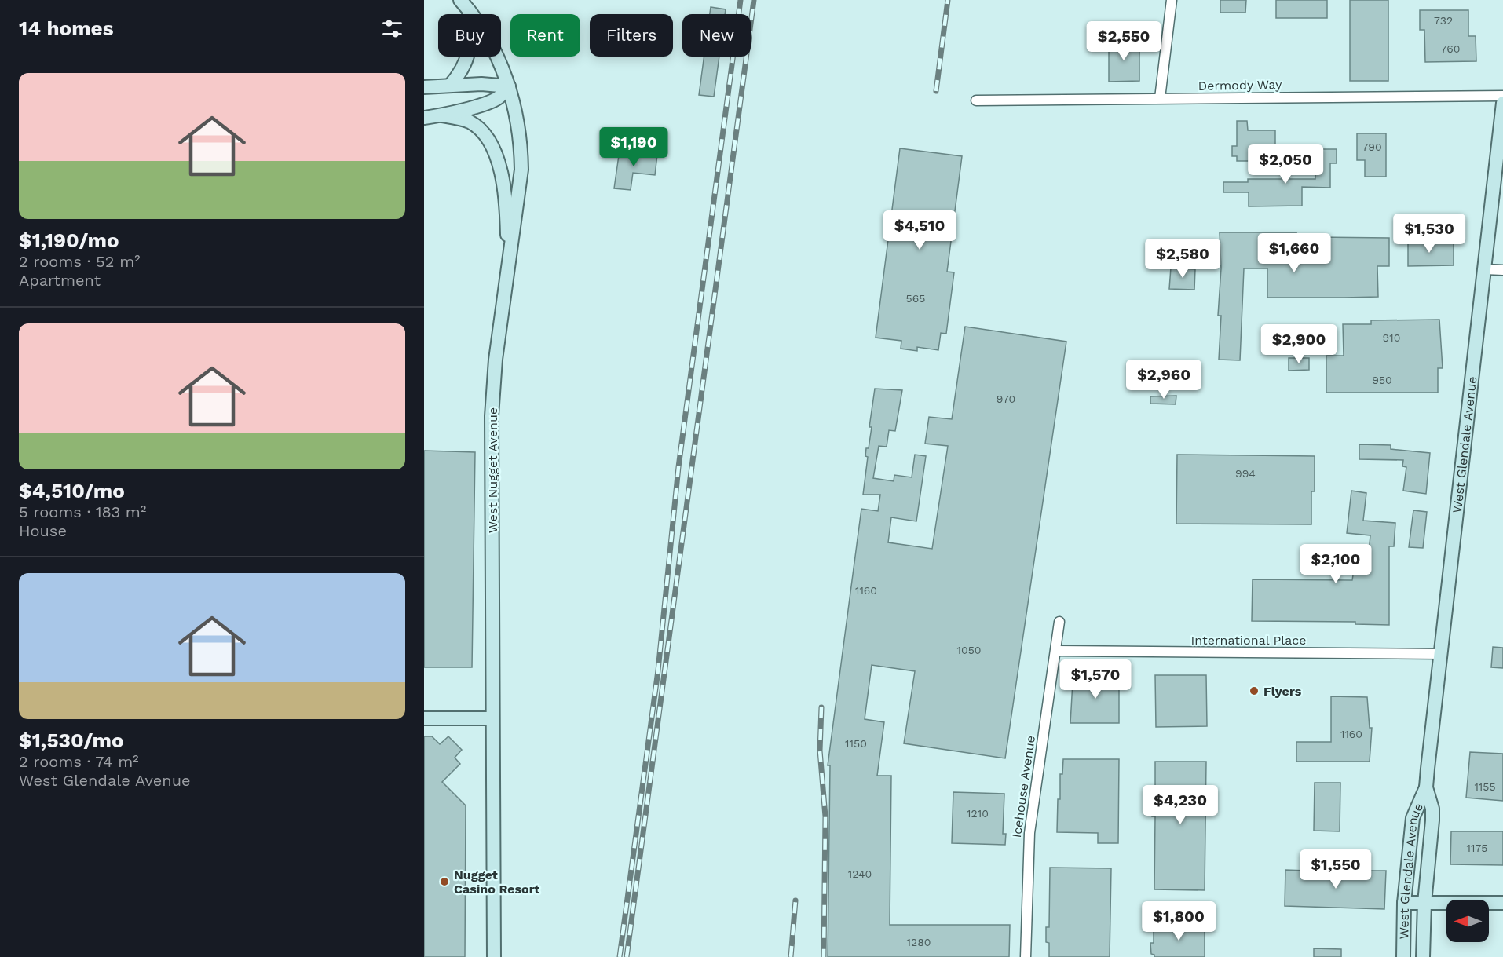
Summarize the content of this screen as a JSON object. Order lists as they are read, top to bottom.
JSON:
{
  "streets": {
    "street": [
      "Dermody Way",
      "West Glendale Avenue",
      "West Nugget Avenue",
      "International Place",
      "Icehouse Avenue"
    ]
  },
  "crossings": [
    ["West Glendale Avenue", "International Place"],
    ["International Place", "Icehouse Avenue"]
  ],
  "places": ["Flyers", "Nugget Casino Resort"],
  "house_numbers": [
    "732",
    "760",
    "790",
    "565",
    "910",
    "950",
    "970",
    "994",
    "1160",
    "1050",
    "1160",
    "1150",
    "1155",
    "1210",
    "1175",
    "1240",
    "1280"
  ],
  "north": "left",
  "page": {
    "heading": "14 homes",
    "chip": [
      "Buy",
      "Rent",
      "Filters",
      "New"
    ],
    "price": [
      "$2,550",
      "$1,190",
      "$2,050",
      "$4,510",
      "$1,530",
      "$1,660",
      "$2,580",
      "$2,900",
      "$2,960",
      "$2,100",
      "$1,570",
      "$4,230",
      "$1,550",
      "$1,800"
    ],
    "list": [
      {
        "name": "$1,190/mo",
        "note": "2 rooms · 52 m² · Apartment"
      },
      {
        "name": "$4,510/mo",
        "note": "5 rooms · 183 m² · House"
      },
      {
        "name": "$1,530/mo",
        "note": "2 rooms · 74 m² · West Glendale Avenue"
      }
    ]
  }
}
